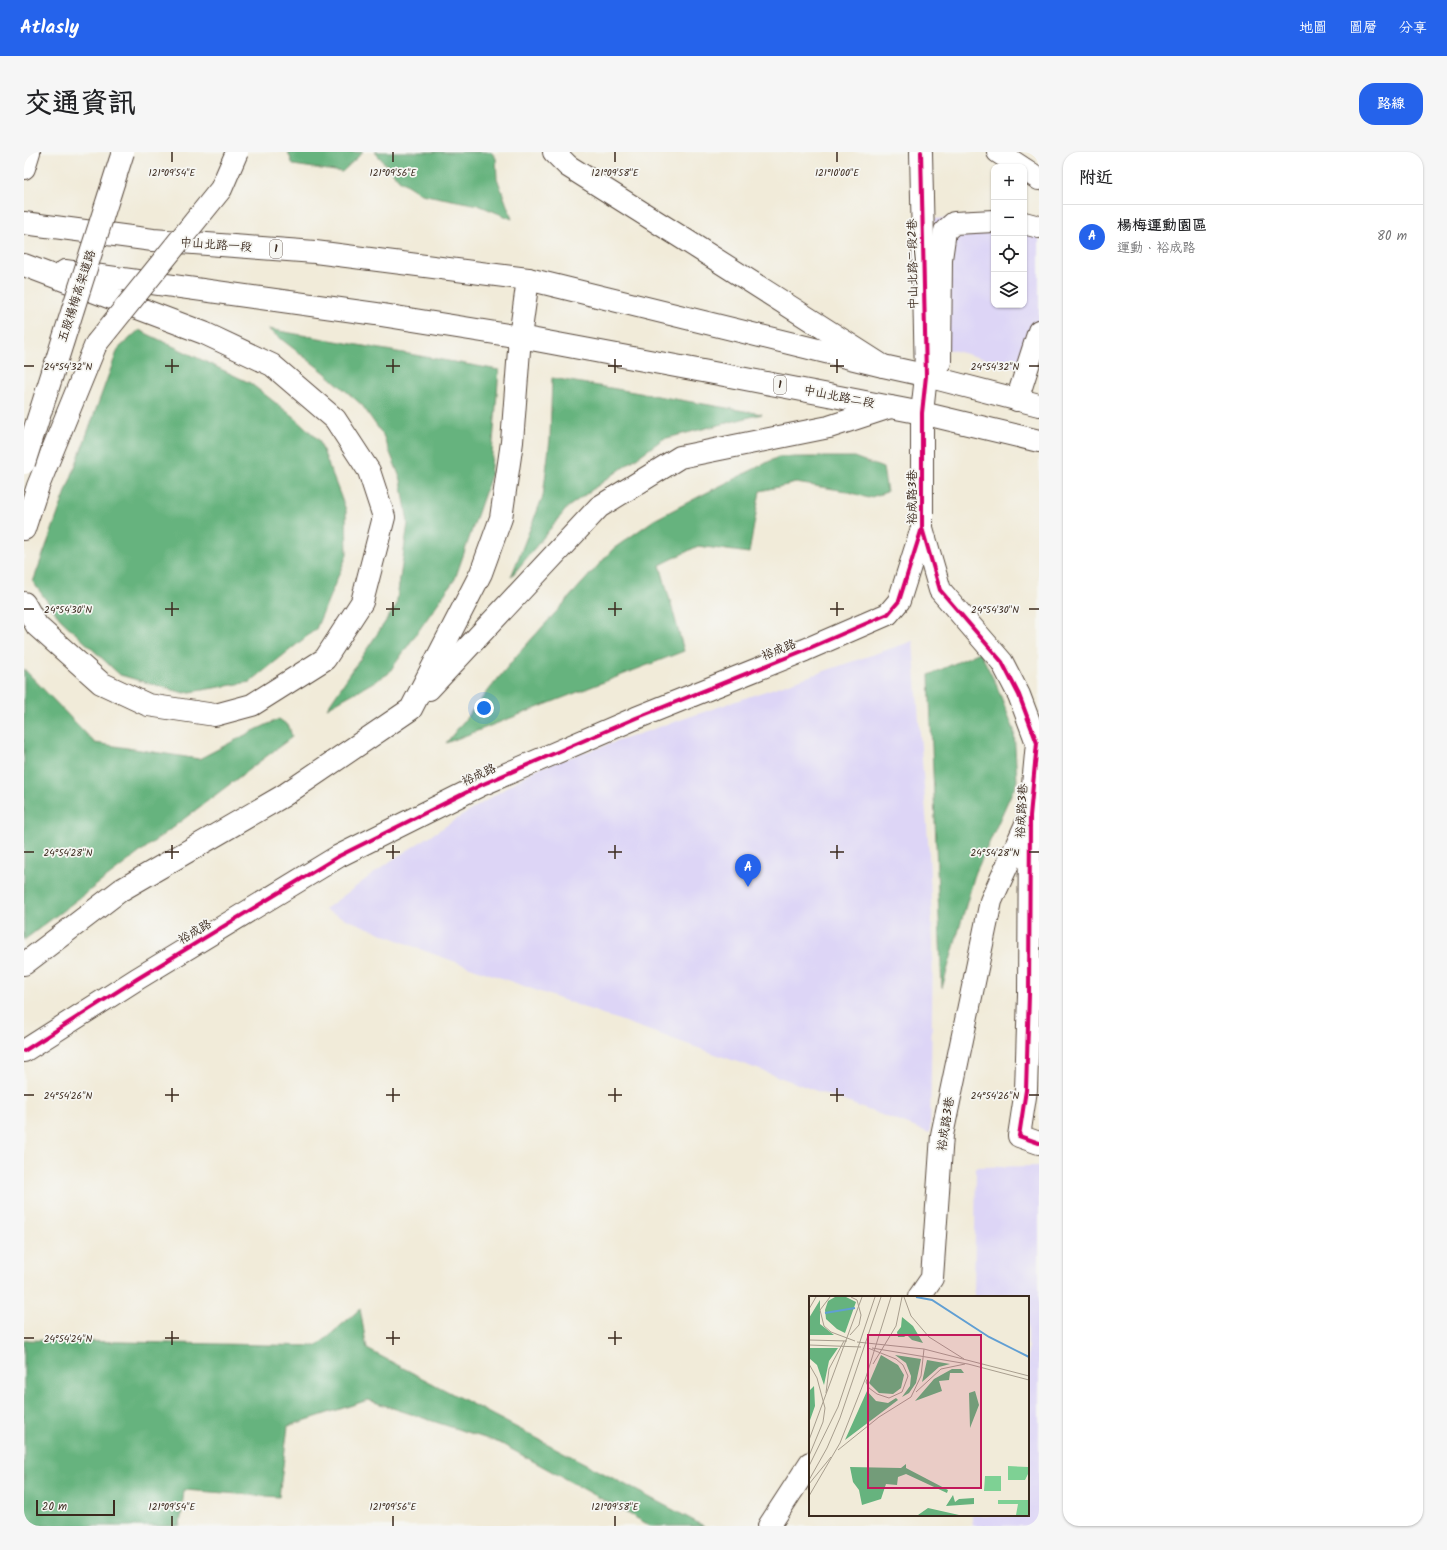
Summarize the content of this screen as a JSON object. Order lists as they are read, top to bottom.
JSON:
{
  "streets": {
    "main road": [
      "中山北路一段",
      "1",
      "中山北路二段2巷",
      "五股楊梅高架道路",
      "中山北路二段",
      "裕成路3巷",
      "裕成路"
    ]
  },
  "crossings": [
    ["中山北路一段", "1"],
    ["1", "中山北路二段2巷"],
    ["1", "中山北路二段"],
    ["1", "裕成路3巷"],
    ["中山北路二段2巷", "裕成路3巷"],
    ["中山北路二段", "裕成路3巷"],
    ["裕成路3巷", "裕成路"]
  ],
  "scale_bar": "20 m",
  "page": {
    "header": "Atlasly",
    "nav": ["地圖", "圖層", "分享"],
    "title": "交通資訊",
    "buttons": "路線",
    "heading": "附近",
    "map_buttons": ["+", "−"],
    "list": [
      {
        "mark": "A",
        "name": "楊梅運動園區",
        "note": "運動 · 裕成路",
        "value": "80 m"
      }
    ],
    "pins": "A",
    "scale": "20 m"
  },
  "coordinates": [
    "121°09'54\"E",
    "121°09'56\"E",
    "121°09'58\"E",
    "121°10'00\"E",
    "24°54'32\"N",
    "24°54'30\"N",
    "24°54'28\"N",
    "24°54'26\"N",
    "24°54'24\"N"
  ]
}
